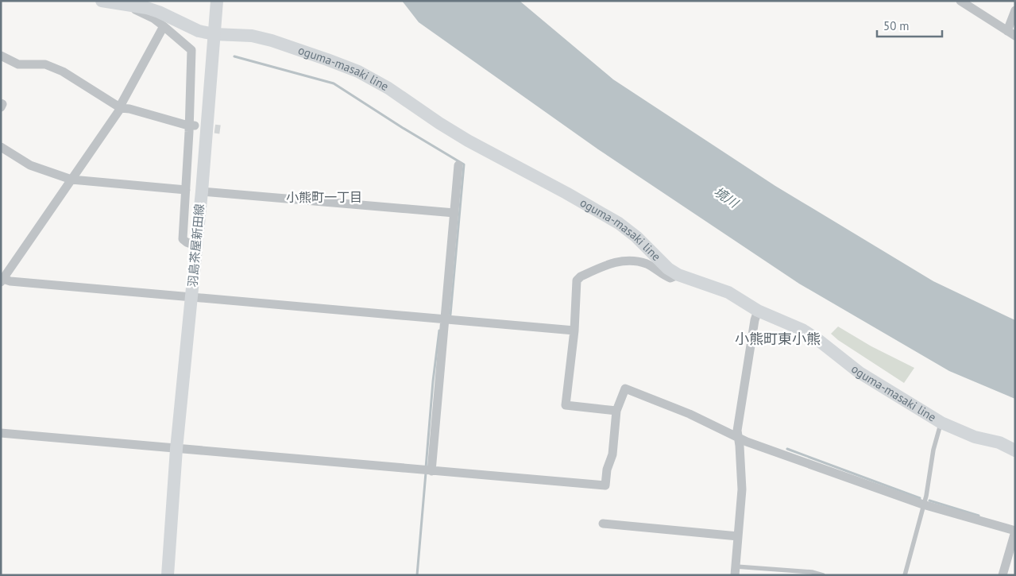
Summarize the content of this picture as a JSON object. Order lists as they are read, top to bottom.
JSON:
{
  "streets": {
    "main road": ["oguma-masaki line", "羽島茶屋新田線"]
  },
  "crossings": [
    ["oguma-masaki line", "羽島茶屋新田線"]
  ],
  "districts": ["小熊町一丁目", "小熊町東小熊"],
  "water": ["境川"],
  "scale_bar": "50 m"
}
